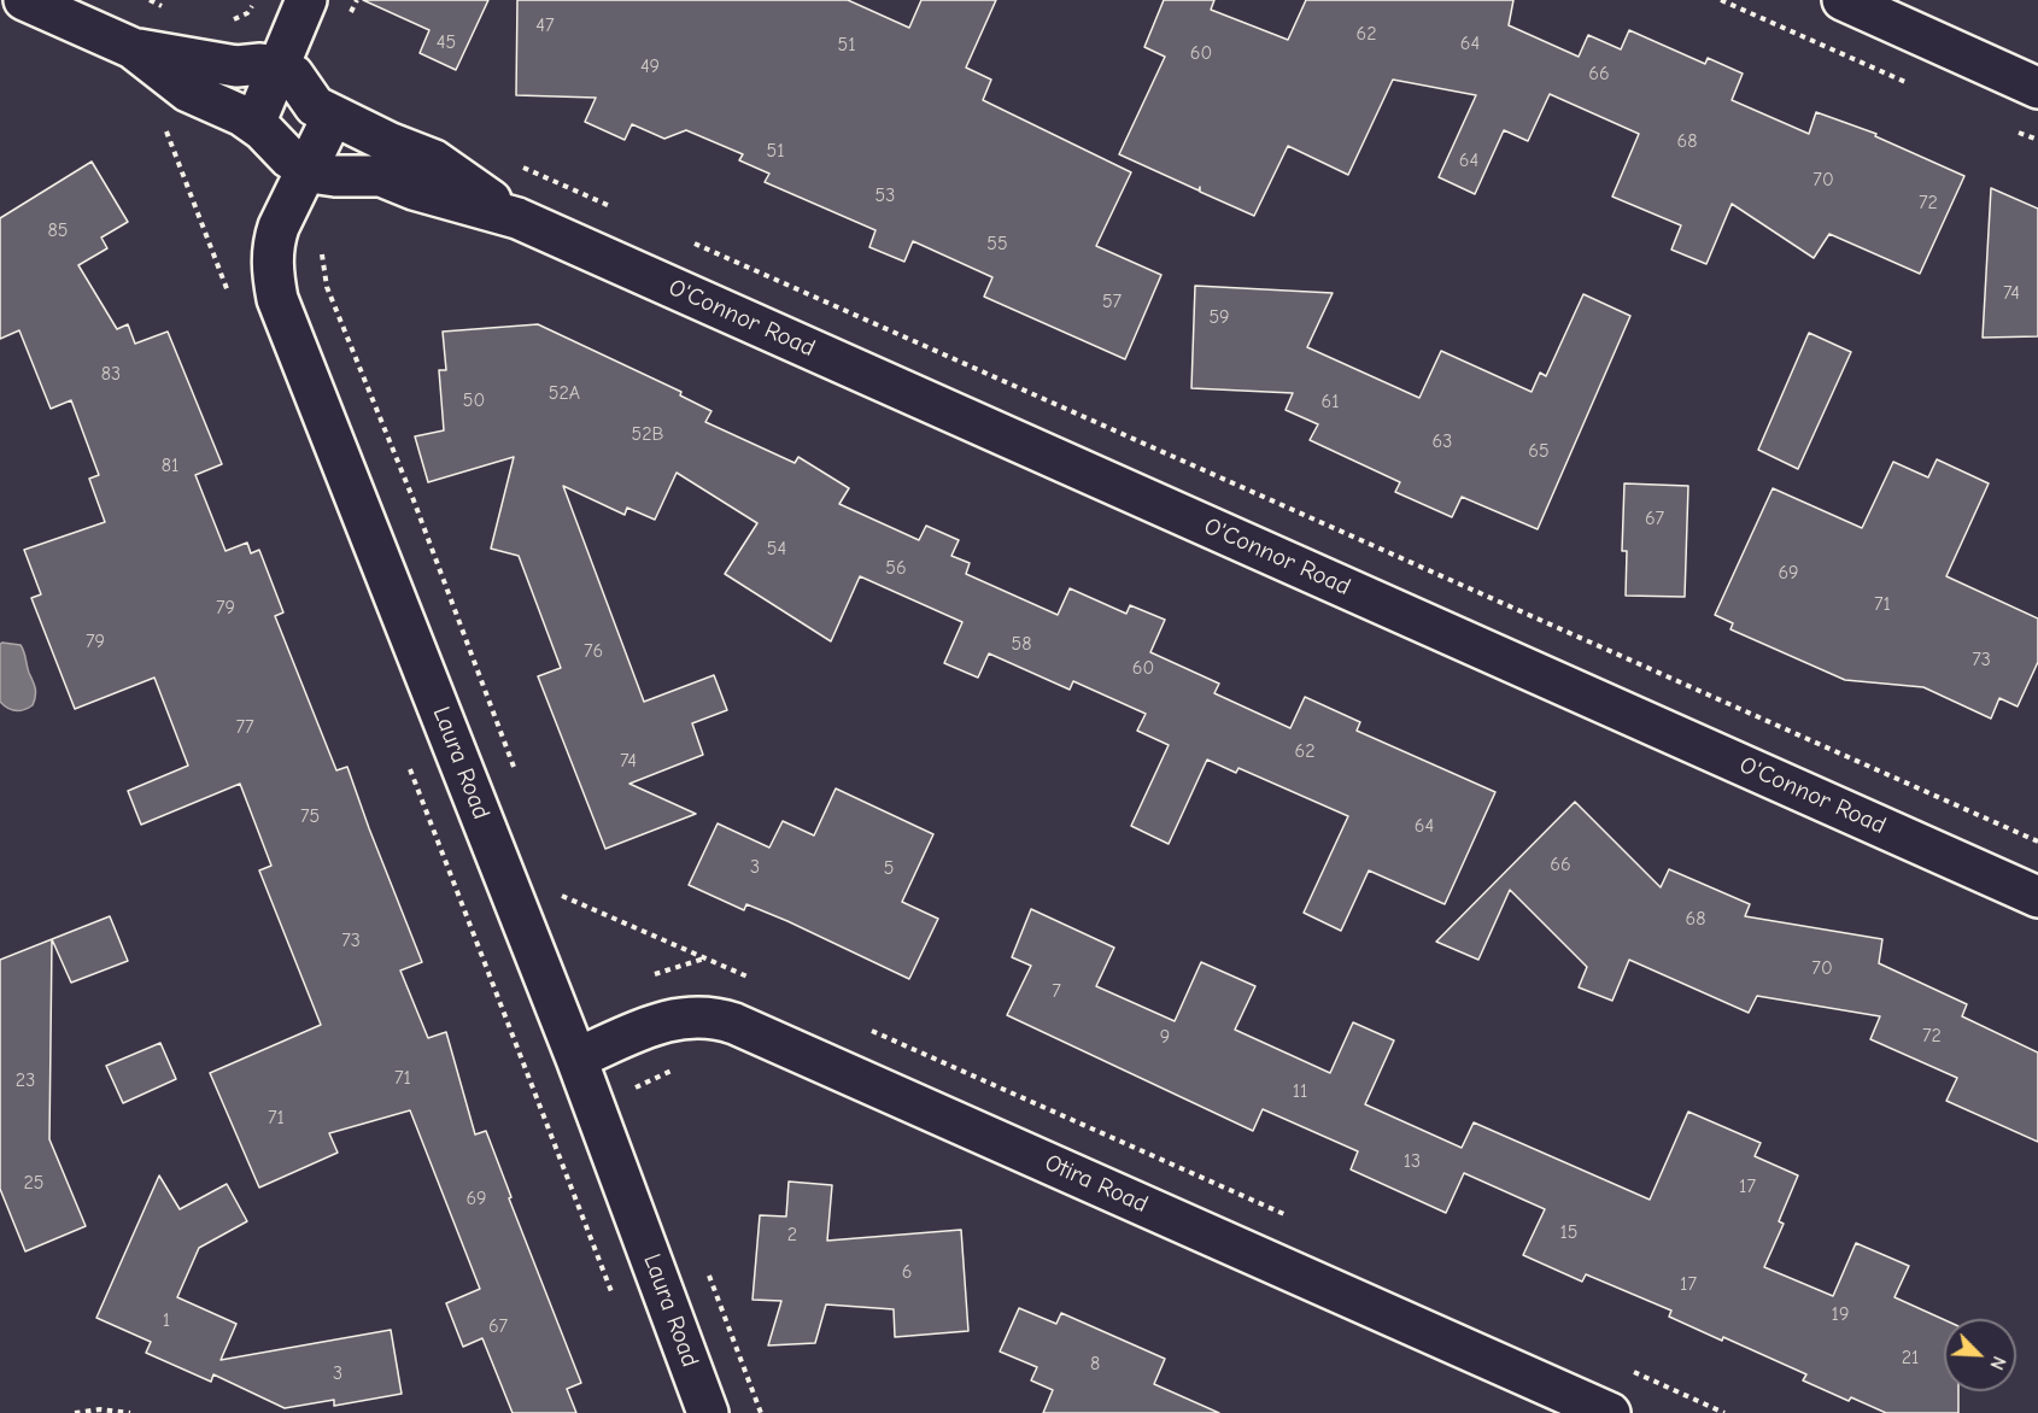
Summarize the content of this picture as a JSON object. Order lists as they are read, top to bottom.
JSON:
{
  "streets": {
    "street": ["O'Connor Road", "Laura Road", "Otira Road"]
  },
  "crossings": [
    ["O'Connor Road", "Laura Road"],
    ["Laura Road", "Otira Road"]
  ],
  "house_numbers": [
    "47",
    "62",
    "45",
    "64",
    "51",
    "60",
    "49",
    "66",
    "68",
    "51",
    "64",
    "70",
    "53",
    "72",
    "85",
    "55",
    "74",
    "57",
    "59",
    "83",
    "52A",
    "50",
    "61",
    "52B",
    "63",
    "65",
    "81",
    "67",
    "54",
    "56",
    "69",
    "71",
    "79",
    "79",
    "58",
    "76",
    "73",
    "60",
    "77",
    "62",
    "74",
    "75",
    "64",
    "66",
    "3",
    "5",
    "68",
    "73",
    "70",
    "7",
    "72",
    "9",
    "71",
    "23",
    "11",
    "71",
    "13",
    "25",
    "17",
    "69",
    "15",
    "2",
    "6",
    "17",
    "19",
    "1",
    "67",
    "21",
    "8",
    "3"
  ],
  "north": "bottom right"
}
